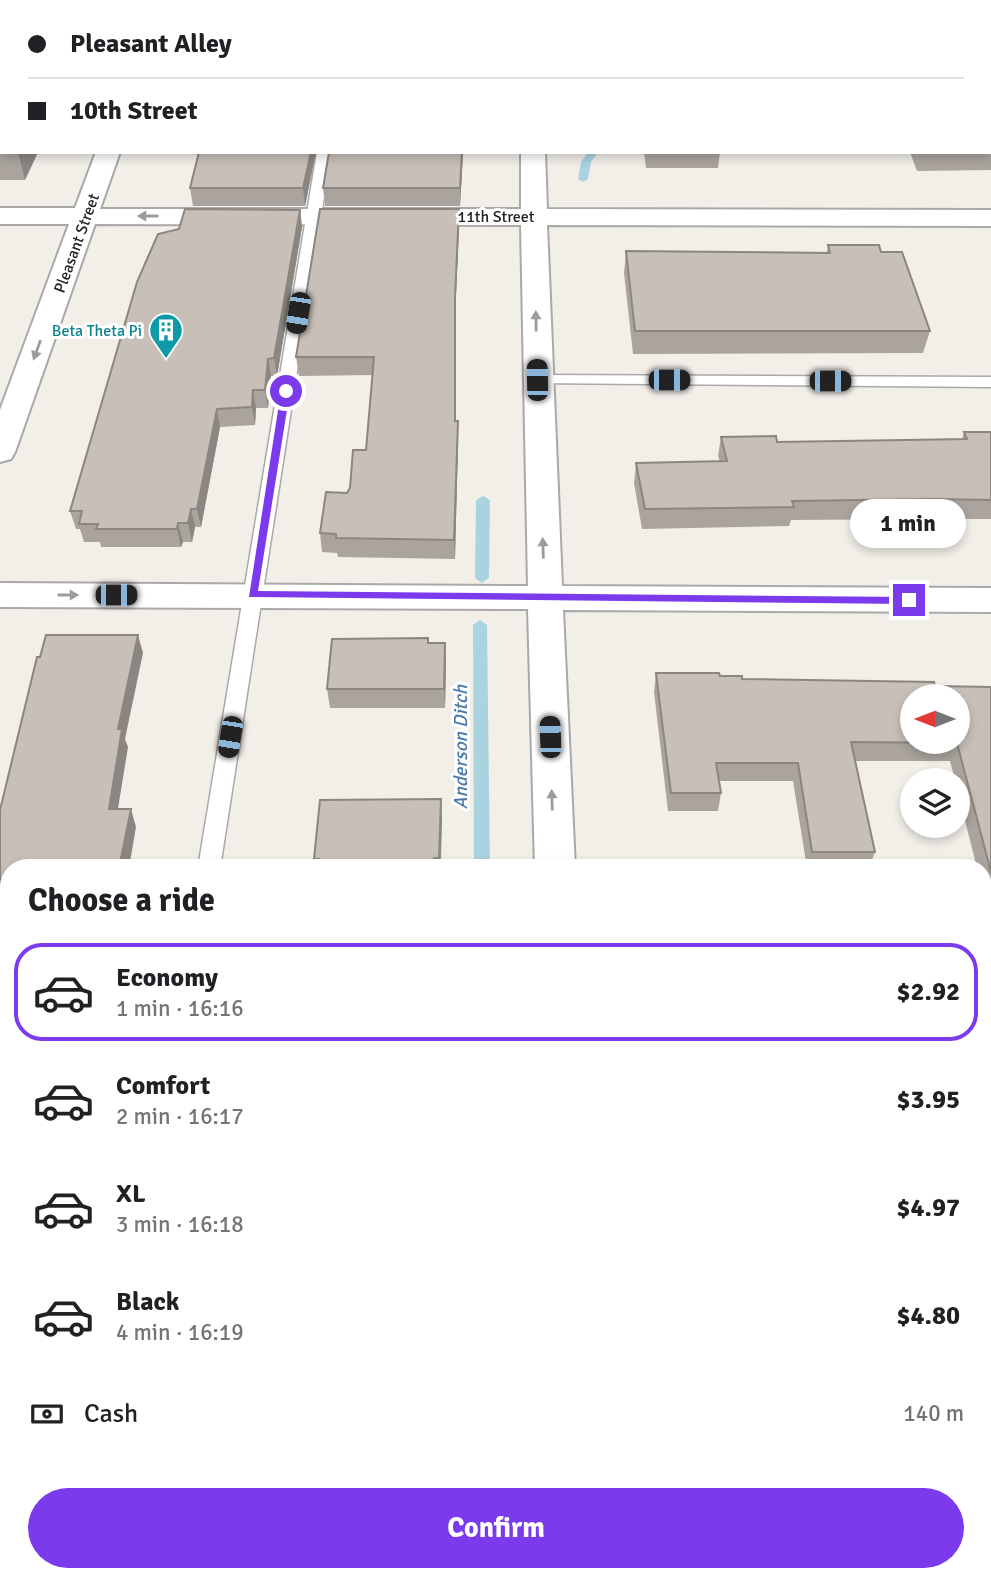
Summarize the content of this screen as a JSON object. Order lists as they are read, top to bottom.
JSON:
{
  "streets": {
    "street": ["11th Street", "Pleasant Street"]
  },
  "crossings": [
    ["11th Street", "Pleasant Street"]
  ],
  "one_way": ["Pleasant Street"],
  "water": ["Anderson Ditch"],
  "places": {
    "building": ["Beta Theta Pi"]
  },
  "north": "left",
  "page": {
    "banner": ["Pleasant Alley", "10th Street"],
    "bubble": "1 min",
    "heading": "Choose a ride",
    "list": [
      {
        "name": "Economy",
        "note": "1 min · 16:16",
        "value": "$2.92"
      },
      {
        "name": "Comfort",
        "note": "2 min · 16:17",
        "value": "$3.95"
      },
      {
        "name": "XL",
        "note": "3 min · 16:18",
        "value": "$4.97"
      },
      {
        "name": "Black",
        "note": "4 min · 16:19",
        "value": "$4.80"
      }
    ],
    "pay": ["Cash", "140 m"],
    "buttons": "Confirm"
  }
}
